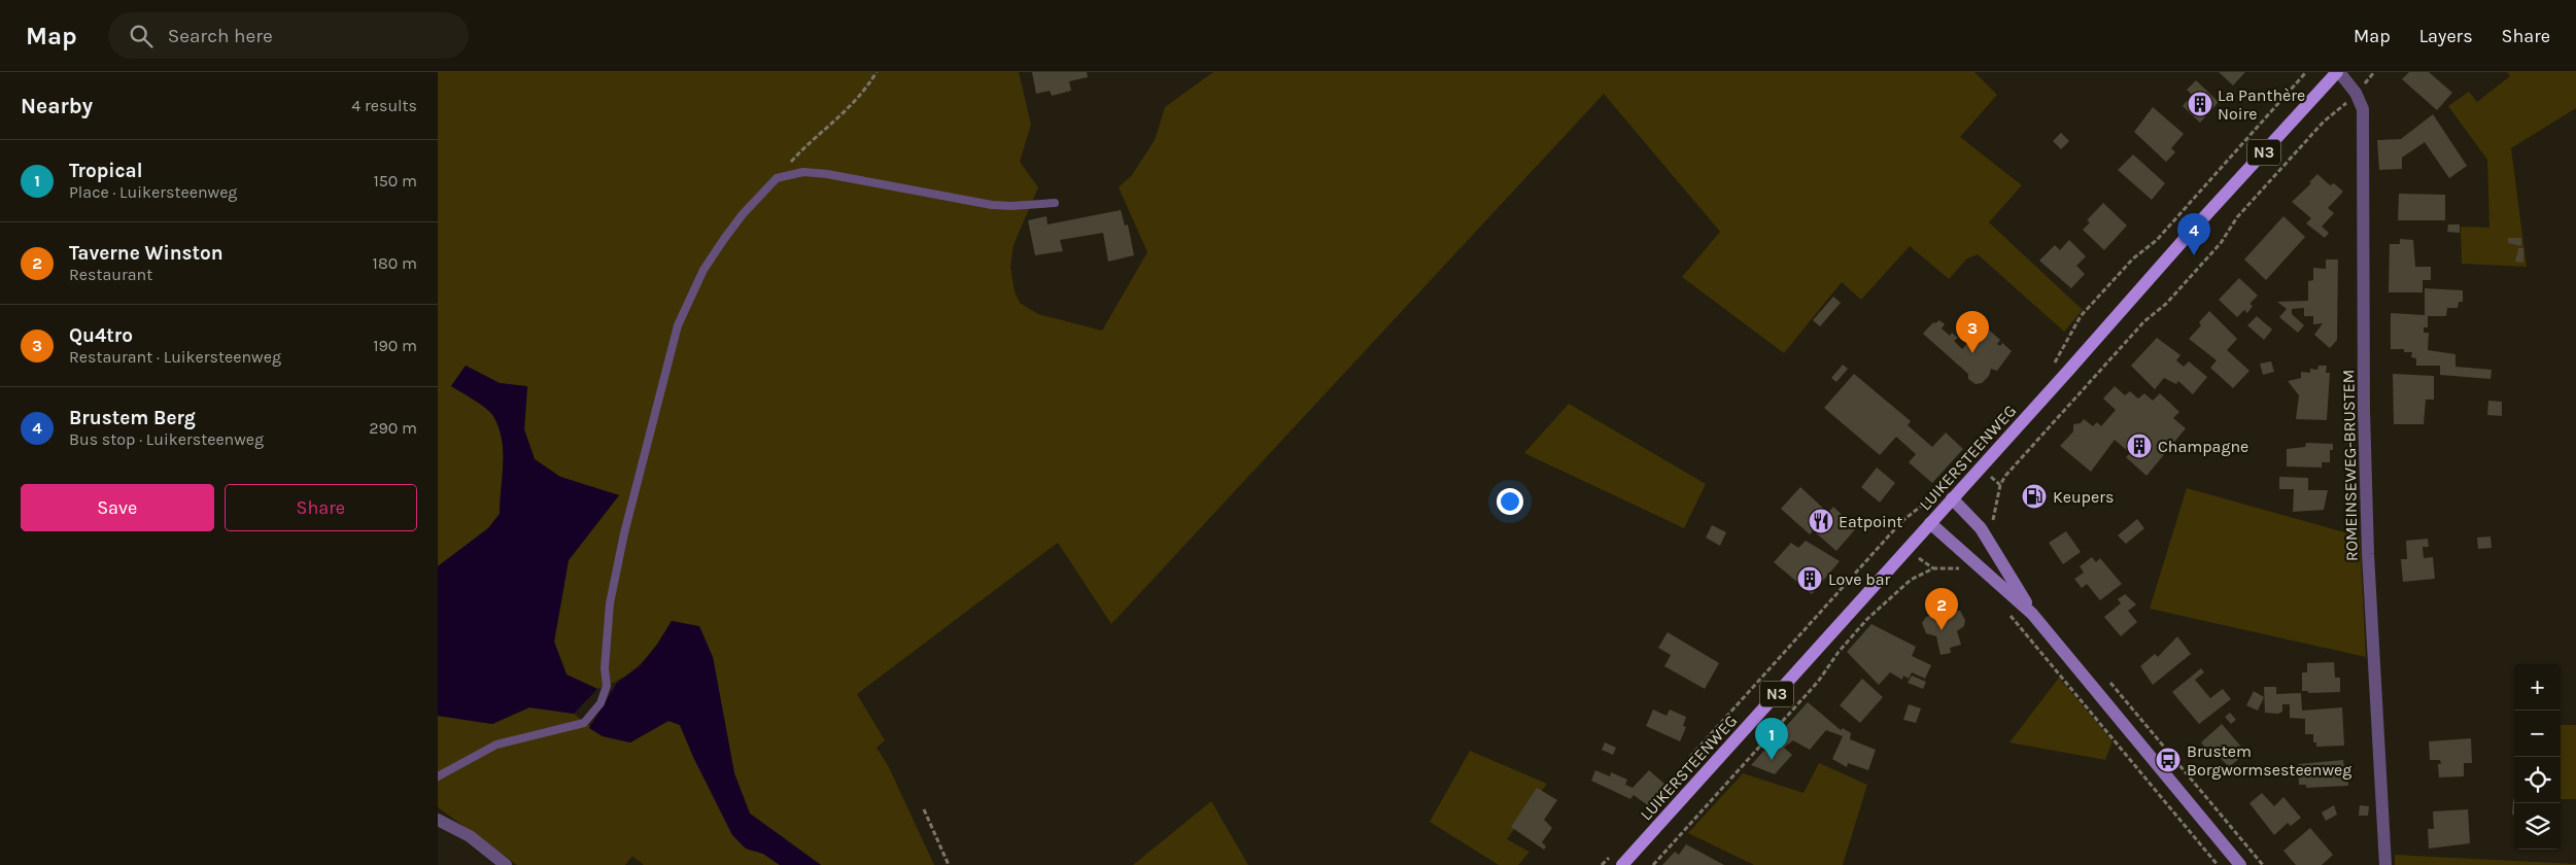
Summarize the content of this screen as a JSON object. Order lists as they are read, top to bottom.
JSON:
{
  "streets": {
    "main road": ["N3", "LUIKERSTEENWEG"],
    "street": ["ROMEINSEWEG-BRUSTEM"]
  },
  "crossings": [
    ["LUIKERSTEENWEG", "ROMEINSEWEG-BRUSTEM"]
  ],
  "places": {
    "building": ["La Panthère Noire", "Champagne", "Love bar"],
    "fuel station": ["Keupers"],
    "restaurant": ["Eatpoint"],
    "bus stop": ["Brustem Borgwormsesteenweg"]
  },
  "page": {
    "header": "Map",
    "search": "Search here",
    "nav": ["Map", "Layers", "Share"],
    "heading": ["Nearby", "4 results"],
    "list": [
      {
        "mark": "1",
        "name": "Tropical",
        "note": "Place · Luikersteenweg",
        "value": "150 m"
      },
      {
        "mark": "2",
        "name": "Taverne Winston",
        "note": "Restaurant",
        "value": "180 m"
      },
      {
        "mark": "3",
        "name": "Qu4tro",
        "note": "Restaurant · Luikersteenweg",
        "value": "190 m"
      },
      {
        "mark": "4",
        "name": "Brustem Berg",
        "note": "Bus stop · Luikersteenweg",
        "value": "290 m"
      }
    ],
    "pins": [
      "4",
      "3",
      "2",
      "1"
    ],
    "buttons": ["Save", "Share"],
    "map_buttons": ["+", "−"]
  }
}
